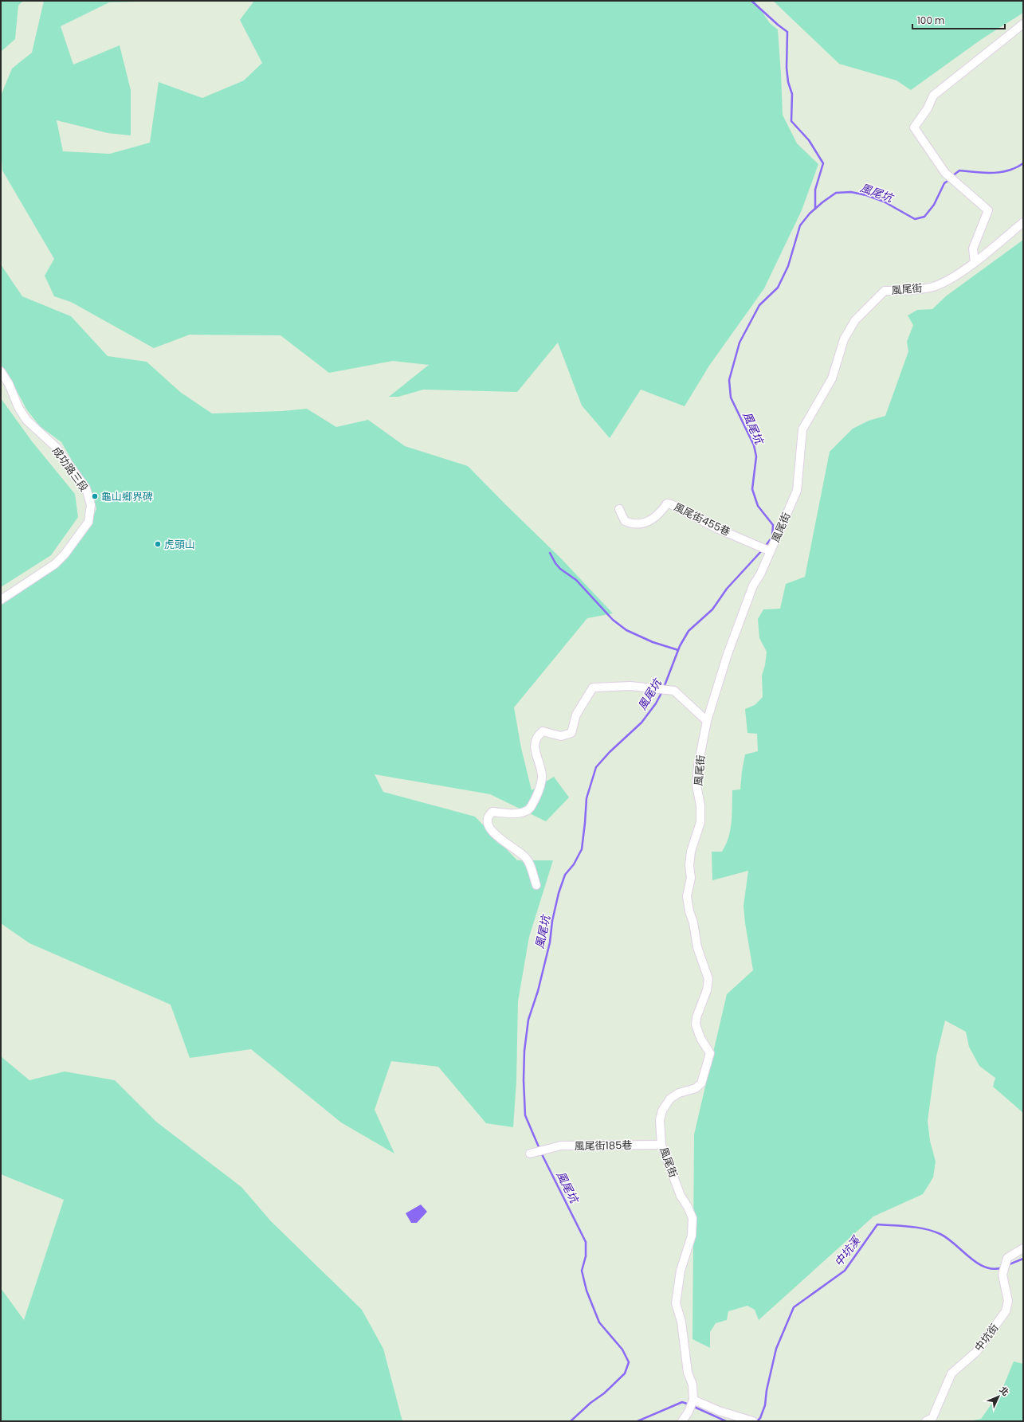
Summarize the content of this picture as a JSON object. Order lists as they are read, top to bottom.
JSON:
{
  "streets": {
    "street": [
      "風尾街",
      "成功路三段",
      "風尾街455巷",
      "風尾街185巷",
      "中坑街"
    ]
  },
  "crossings": [
    ["風尾街", "風尾街455巷"],
    ["風尾街", "風尾街185巷"]
  ],
  "water": ["風尾坑", "中坑溪"],
  "places": ["龜山鄉界碑", "虎頭山"],
  "scale_bar": "100 m",
  "north": "top right"
}
